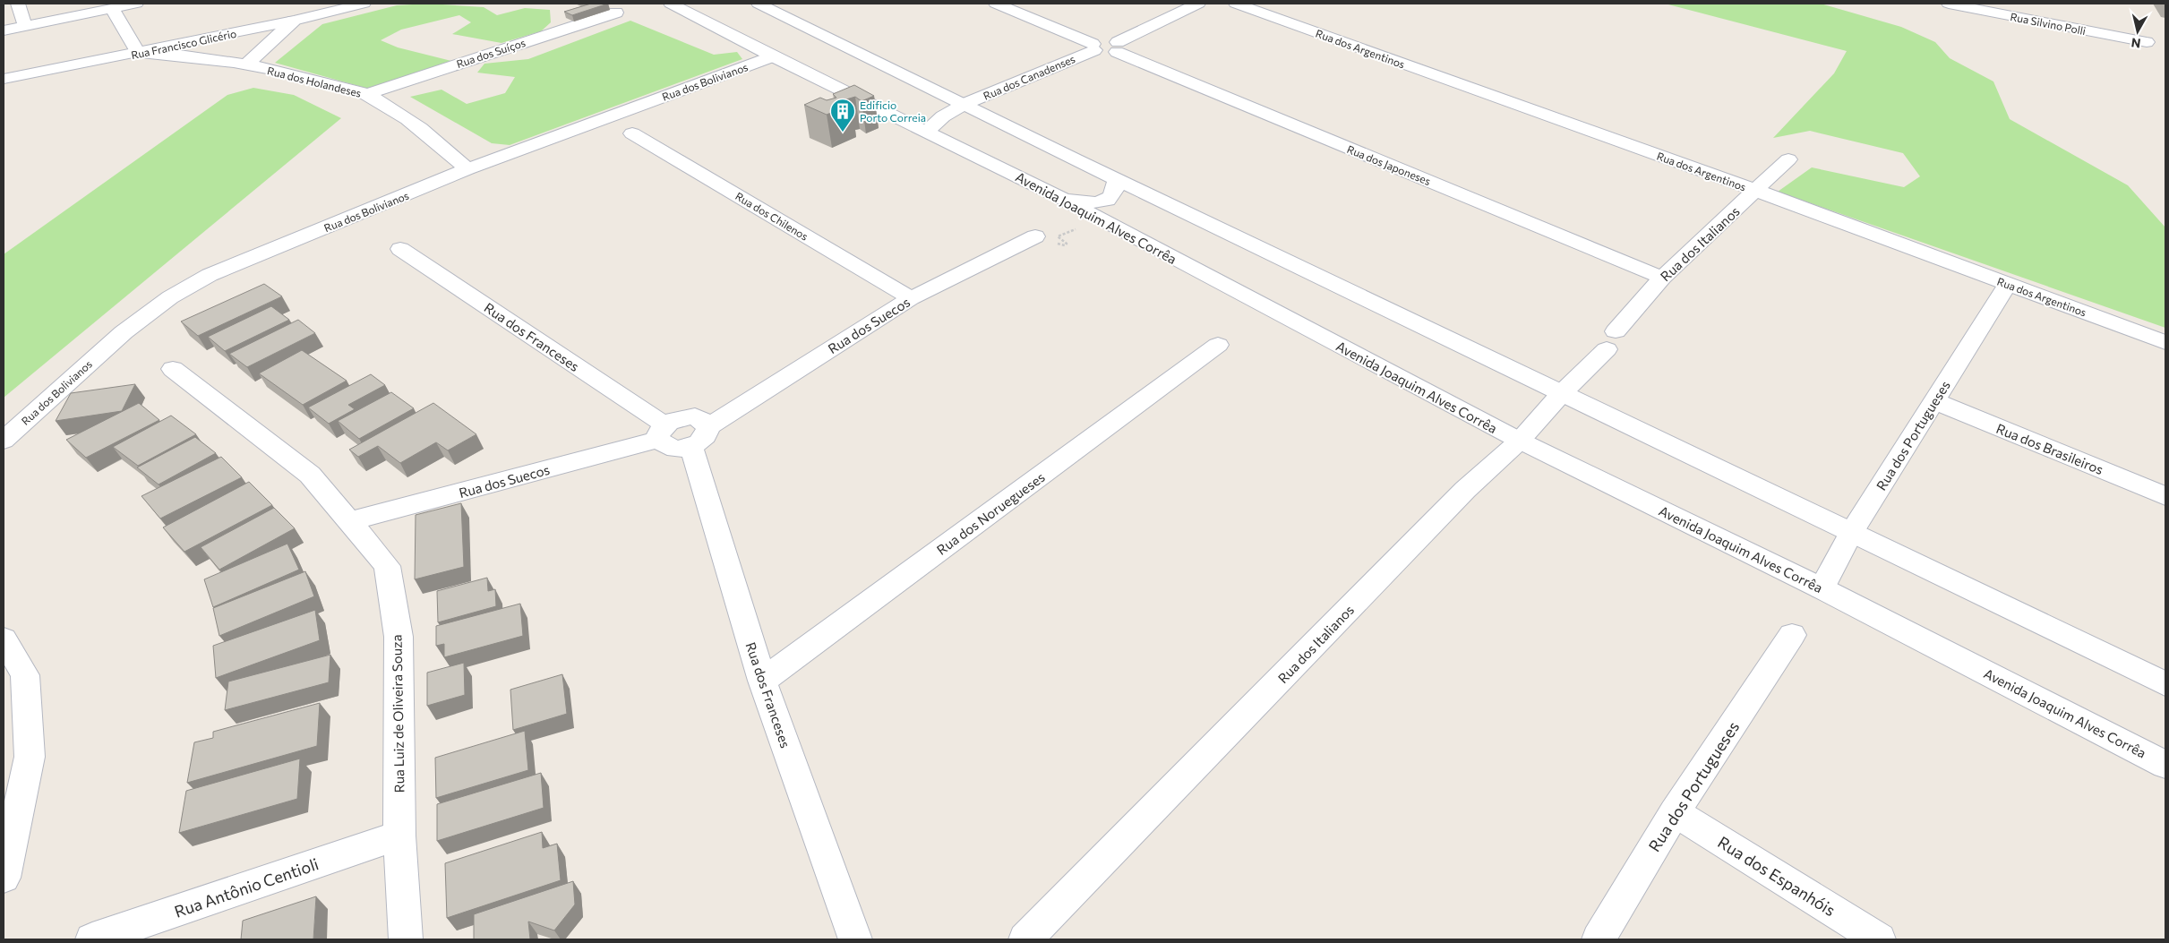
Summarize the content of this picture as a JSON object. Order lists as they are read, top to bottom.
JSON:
{
  "streets": {
    "street": [
      "Rua Silvino Polli",
      "Rua Francisco Glicério",
      "Rua dos Argentinos",
      "Rua dos Suíços",
      "Rua dos Canadenses",
      "Rua dos Holandeses",
      "Rua dos Bolivianos",
      "Rua dos Japoneses",
      "Rua dos Chilenos",
      "Avenida Joaquim Alves Corrêa",
      "Rua dos Italianos",
      "Rua dos Suecos",
      "Rua dos Franceses",
      "Rua dos Portugueses",
      "Rua dos Brasileiros",
      "Rua dos Noruegueses",
      "Rua Luiz de Oliveira Souza",
      "Rua dos Espanhóis",
      "Rua Antônio Centioli"
    ]
  },
  "crossings": [
    ["Rua Francisco Glicério", "Rua dos Holandeses"],
    ["Rua dos Argentinos", "Rua dos Italianos"],
    ["Rua dos Argentinos", "Rua dos Portugueses"],
    ["Rua dos Suíços", "Rua dos Holandeses"],
    ["Rua dos Canadenses", "Avenida Joaquim Alves Corrêa"],
    ["Rua dos Holandeses", "Rua dos Bolivianos"],
    ["Rua dos Bolivianos", "Avenida Joaquim Alves Corrêa"],
    ["Rua dos Japoneses", "Rua dos Italianos"],
    ["Rua dos Chilenos", "Rua dos Suecos"],
    ["Avenida Joaquim Alves Corrêa", "Rua dos Italianos"],
    ["Avenida Joaquim Alves Corrêa", "Rua dos Portugueses"],
    ["Rua dos Suecos", "Rua dos Franceses"],
    ["Rua dos Suecos", "Rua Luiz de Oliveira Souza"],
    ["Rua dos Franceses", "Rua dos Noruegueses"],
    ["Rua dos Portugueses", "Rua dos Brasileiros"],
    ["Rua dos Portugueses", "Rua dos Espanhóis"],
    ["Rua Luiz de Oliveira Souza", "Rua Antônio Centioli"]
  ],
  "places": {
    "building": ["Edificio Porto Correia"]
  },
  "north": "bottom"
}
